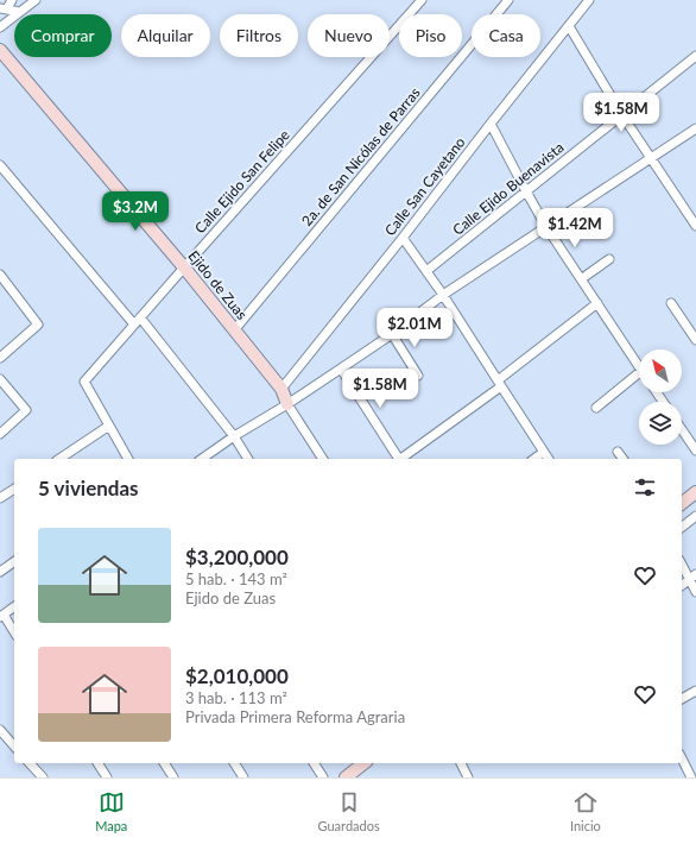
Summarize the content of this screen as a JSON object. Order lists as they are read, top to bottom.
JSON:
{
  "streets": {
    "street": [
      "2a. de San Nicólas de Parras",
      "Calle Ejido San Felipe",
      "Calle San Cayetano",
      "Calle Ejido Buenavista",
      "Ejido de Zuas"
    ]
  },
  "crossings": [
    ["2a. de San Nicólas de Parras", "Ejido de Zuas"],
    ["Calle Ejido San Felipe", "Ejido de Zuas"],
    ["Calle San Cayetano", "Ejido de Zuas"]
  ],
  "north": "top left",
  "page": {
    "chip": [
      "Comprar",
      "Alquilar",
      "Filtros",
      "Nuevo",
      "Piso",
      "Casa"
    ],
    "price": [
      "$1.58M",
      "$3.2M",
      "$1.42M",
      "$2.01M",
      "$1.58M"
    ],
    "heading": "5 viviendas",
    "list": [
      {
        "name": "$3,200,000",
        "note": "5 hab. · 143 m² · Ejido de Zuas"
      },
      {
        "name": "$2,010,000",
        "note": "3 hab. · 113 m² · Privada Primera Reforma Agraria"
      }
    ],
    "tabs": ["Mapa", "Guardados", "Inicio"]
  }
}
